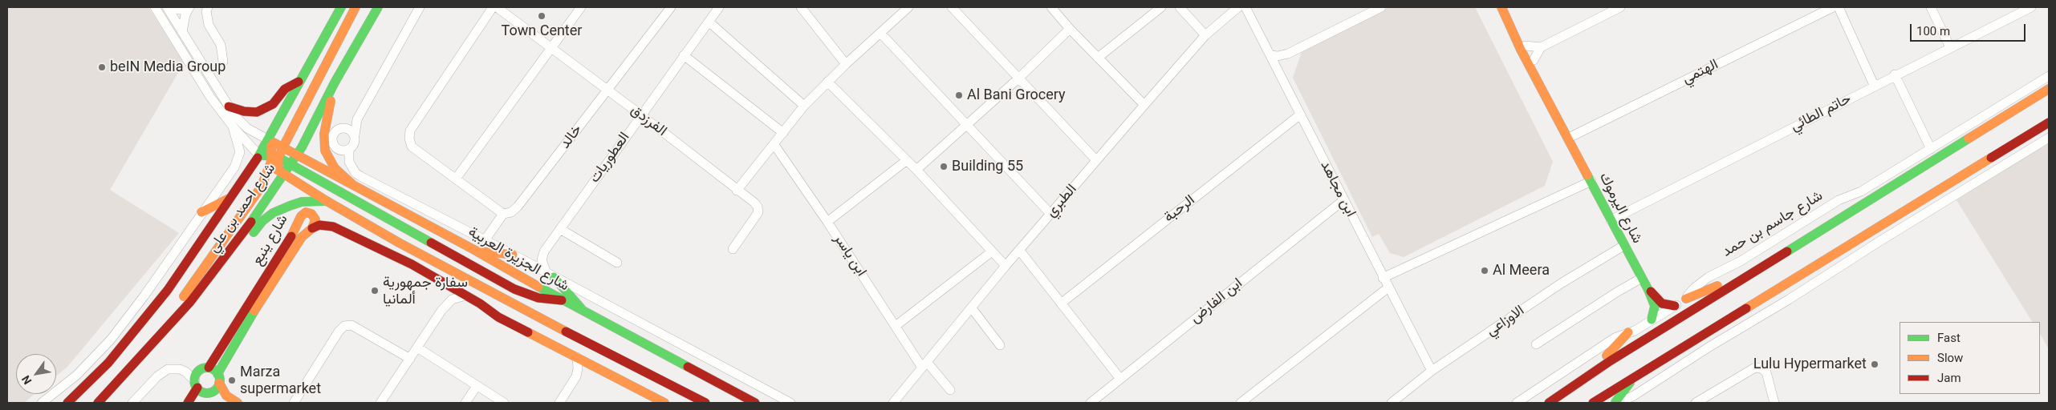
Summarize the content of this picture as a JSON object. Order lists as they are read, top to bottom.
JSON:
{
  "streets": {
    "main road": [
      "شارع احمد بن علي",
      "شارع اليرموك",
      "شارع جاسم بن حمد",
      "شارع ينبع",
      "شارع الجزيرة العربية"
    ],
    "street": [
      "الهتمي",
      "حاتم الطائي",
      "الفرزدق",
      "خالد",
      "العطوريات",
      "ابن مجاهد",
      "الطبري",
      "الرحبة",
      "ابن ياسر",
      "ابن الفارض",
      "الاوزاعي"
    ]
  },
  "crossings": [
    ["الهتمي", "شارع اليرموك"],
    ["حاتم الطائي", "شارع اليرموك"],
    ["الفرزدق", "خالد"],
    ["الفرزدق", "العطوريات"],
    ["ابن مجاهد", "الرحبة"],
    ["ابن مجاهد", "ابن الفارض"],
    ["ابن مجاهد", "الاوزاعي"],
    ["الطبري", "ابن ياسر"],
    ["شارع احمد بن علي", "شارع الجزيرة العربية"],
    ["شارع اليرموك", "الاوزاعي"]
  ],
  "places": [
    "Town Center",
    "beIN Media Group",
    "Al Bani Grocery",
    "Building 55",
    "Al Meera",
    "سفارة جمهورية ألمانيا",
    "Lulu Hypermarket",
    "Marza supermarket"
  ],
  "legend": ["Fast", "Slow", "Jam"],
  "scale_bar": "100 m",
  "north": "bottom left"
}
